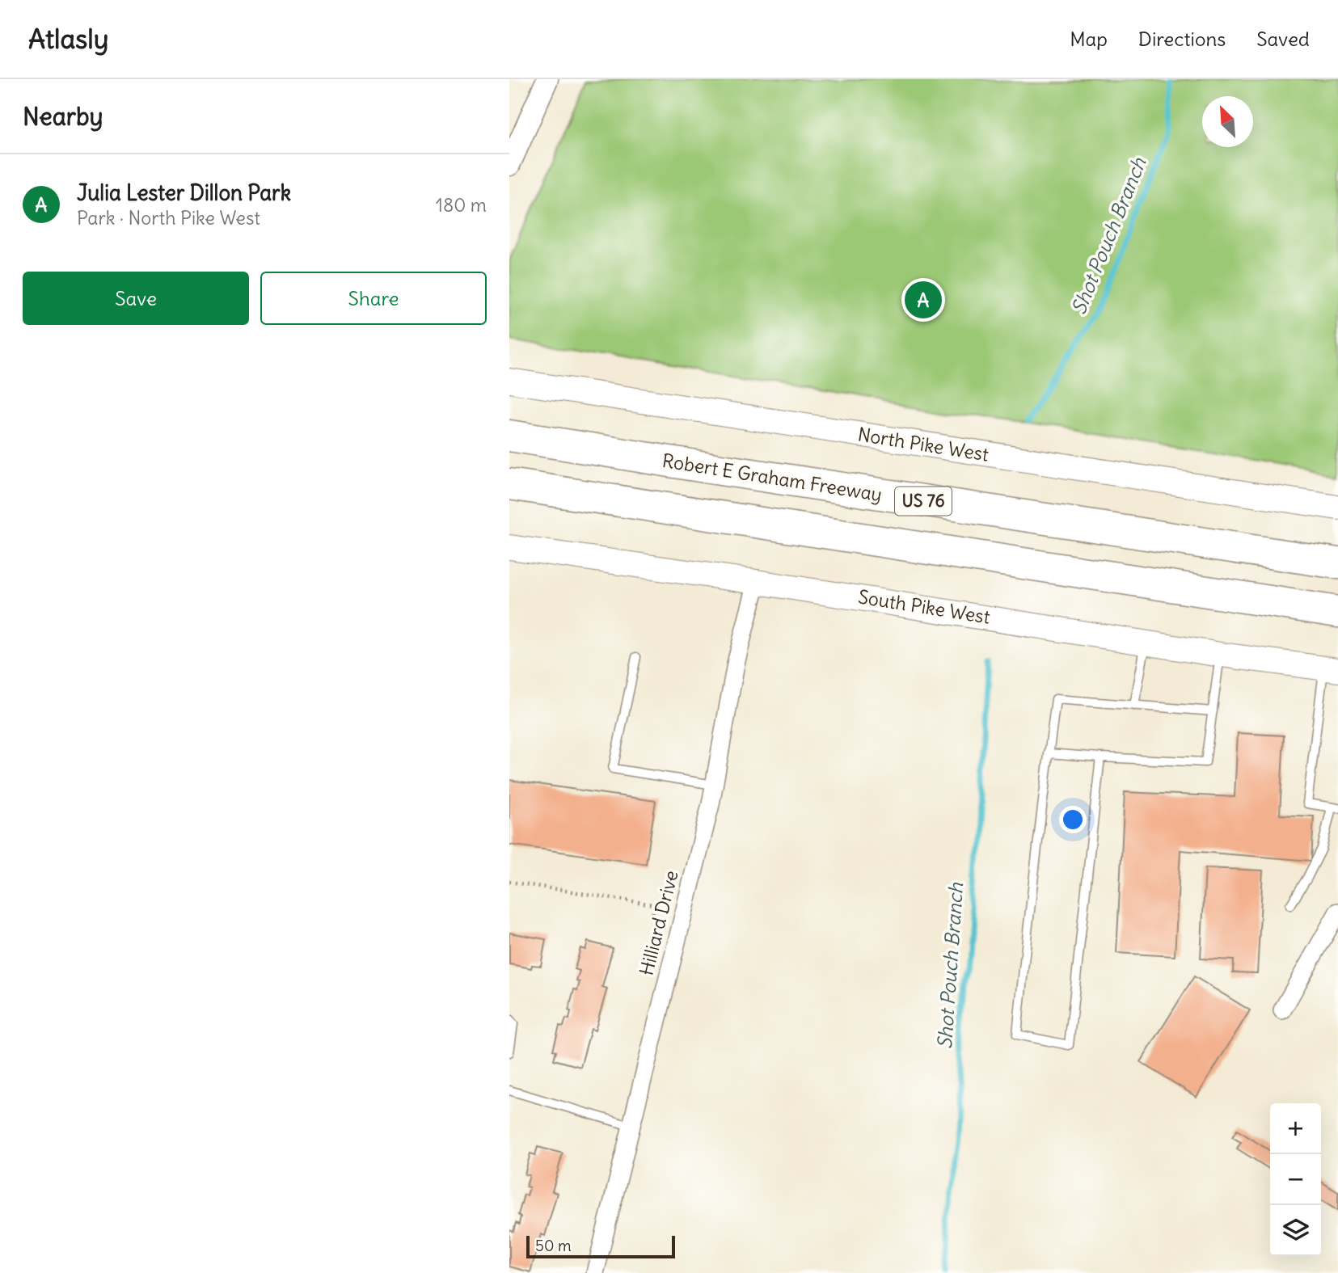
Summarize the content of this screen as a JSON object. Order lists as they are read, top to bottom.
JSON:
{
  "streets": {
    "highway": ["Robert E Graham Freeway", "US 76"],
    "main road": ["North Pike West", "South Pike West"],
    "street": ["Hilliard Drive"]
  },
  "crossings": [
    ["South Pike West", "Hilliard Drive"]
  ],
  "water": ["Shot Pouch Branch"],
  "scale_bar": "50 m",
  "north": "top left",
  "page": {
    "header": "Atlasly",
    "nav": ["Map", "Directions", "Saved"],
    "heading": "Nearby",
    "list": [
      {
        "mark": "A",
        "name": "Julia Lester Dillon Park",
        "note": "Park · North Pike West",
        "value": "180 m"
      }
    ],
    "buttons": ["Save", "Share"],
    "pins": "A",
    "map_buttons": ["+", "−"],
    "scale": "50 m"
  }
}
